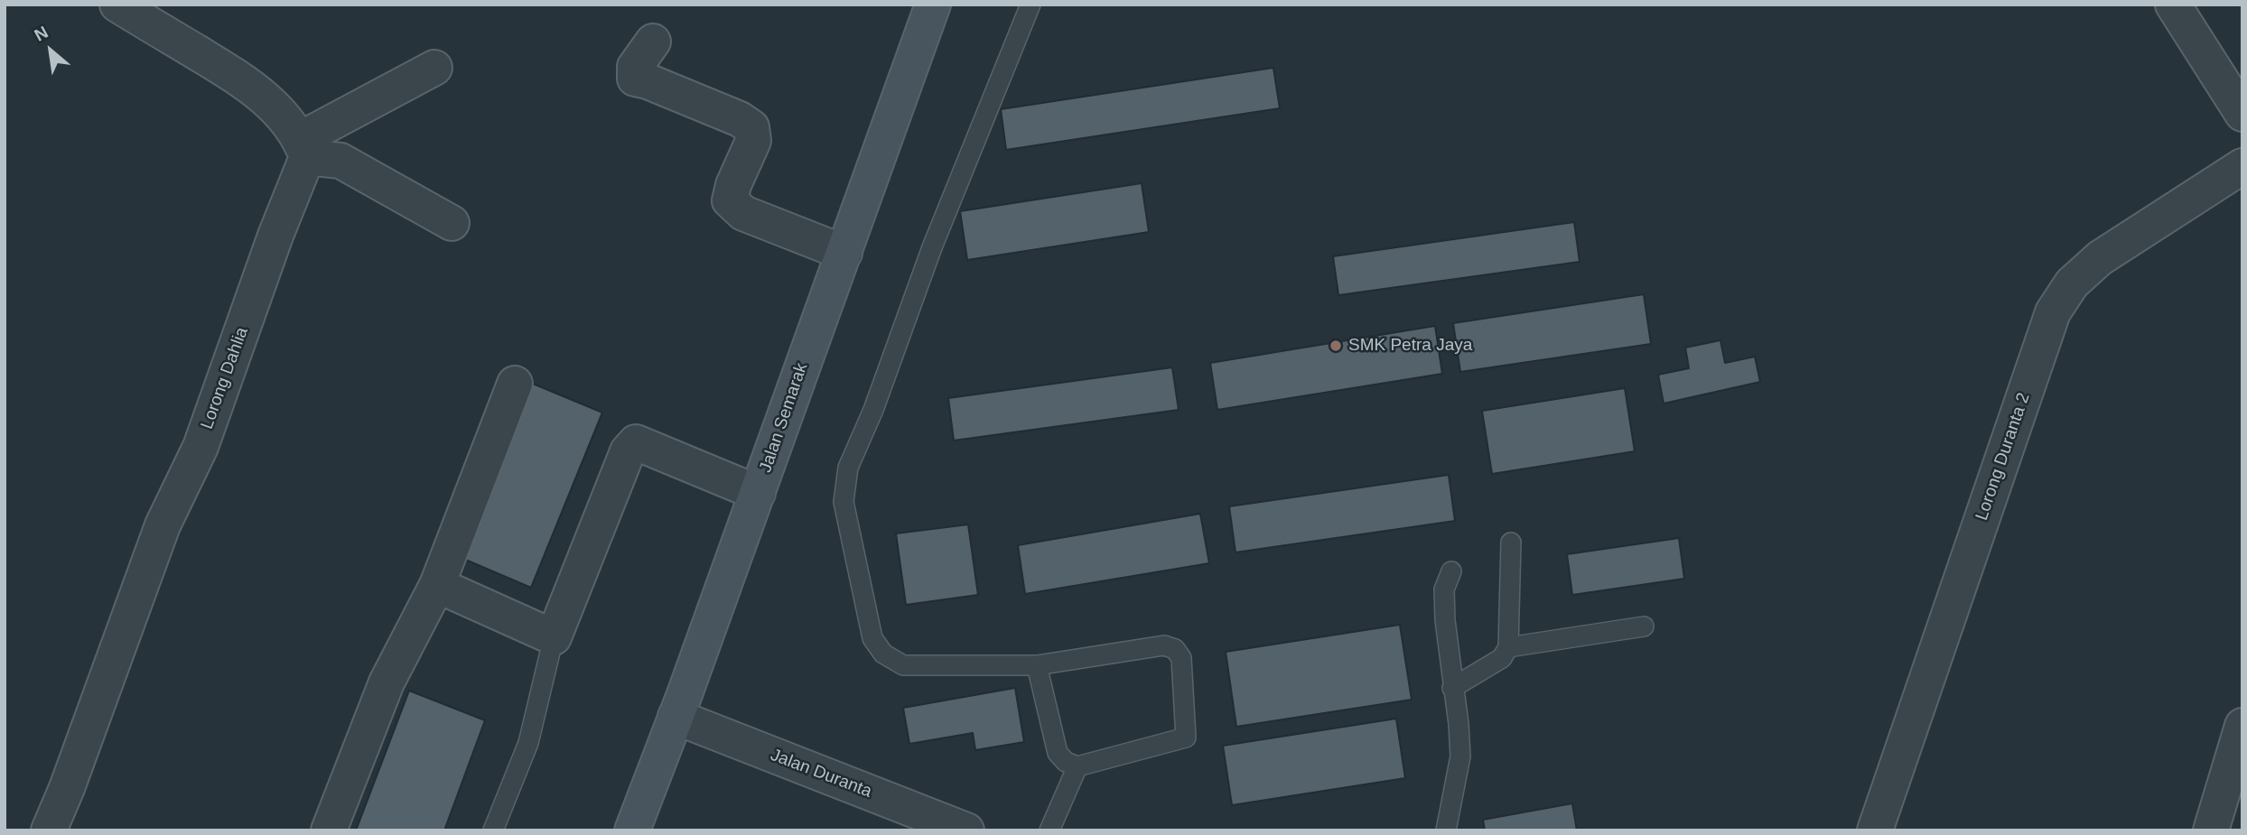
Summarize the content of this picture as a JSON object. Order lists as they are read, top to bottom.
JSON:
{
  "streets": {
    "main road": ["Jalan Semarak"],
    "street": ["Lorong Dahlia", "Lorong Duranta 2", "Jalan Duranta"]
  },
  "crossings": [
    ["Jalan Semarak", "Jalan Duranta"]
  ],
  "places": ["SMK Petra Jaya"],
  "north": "top left"
}
